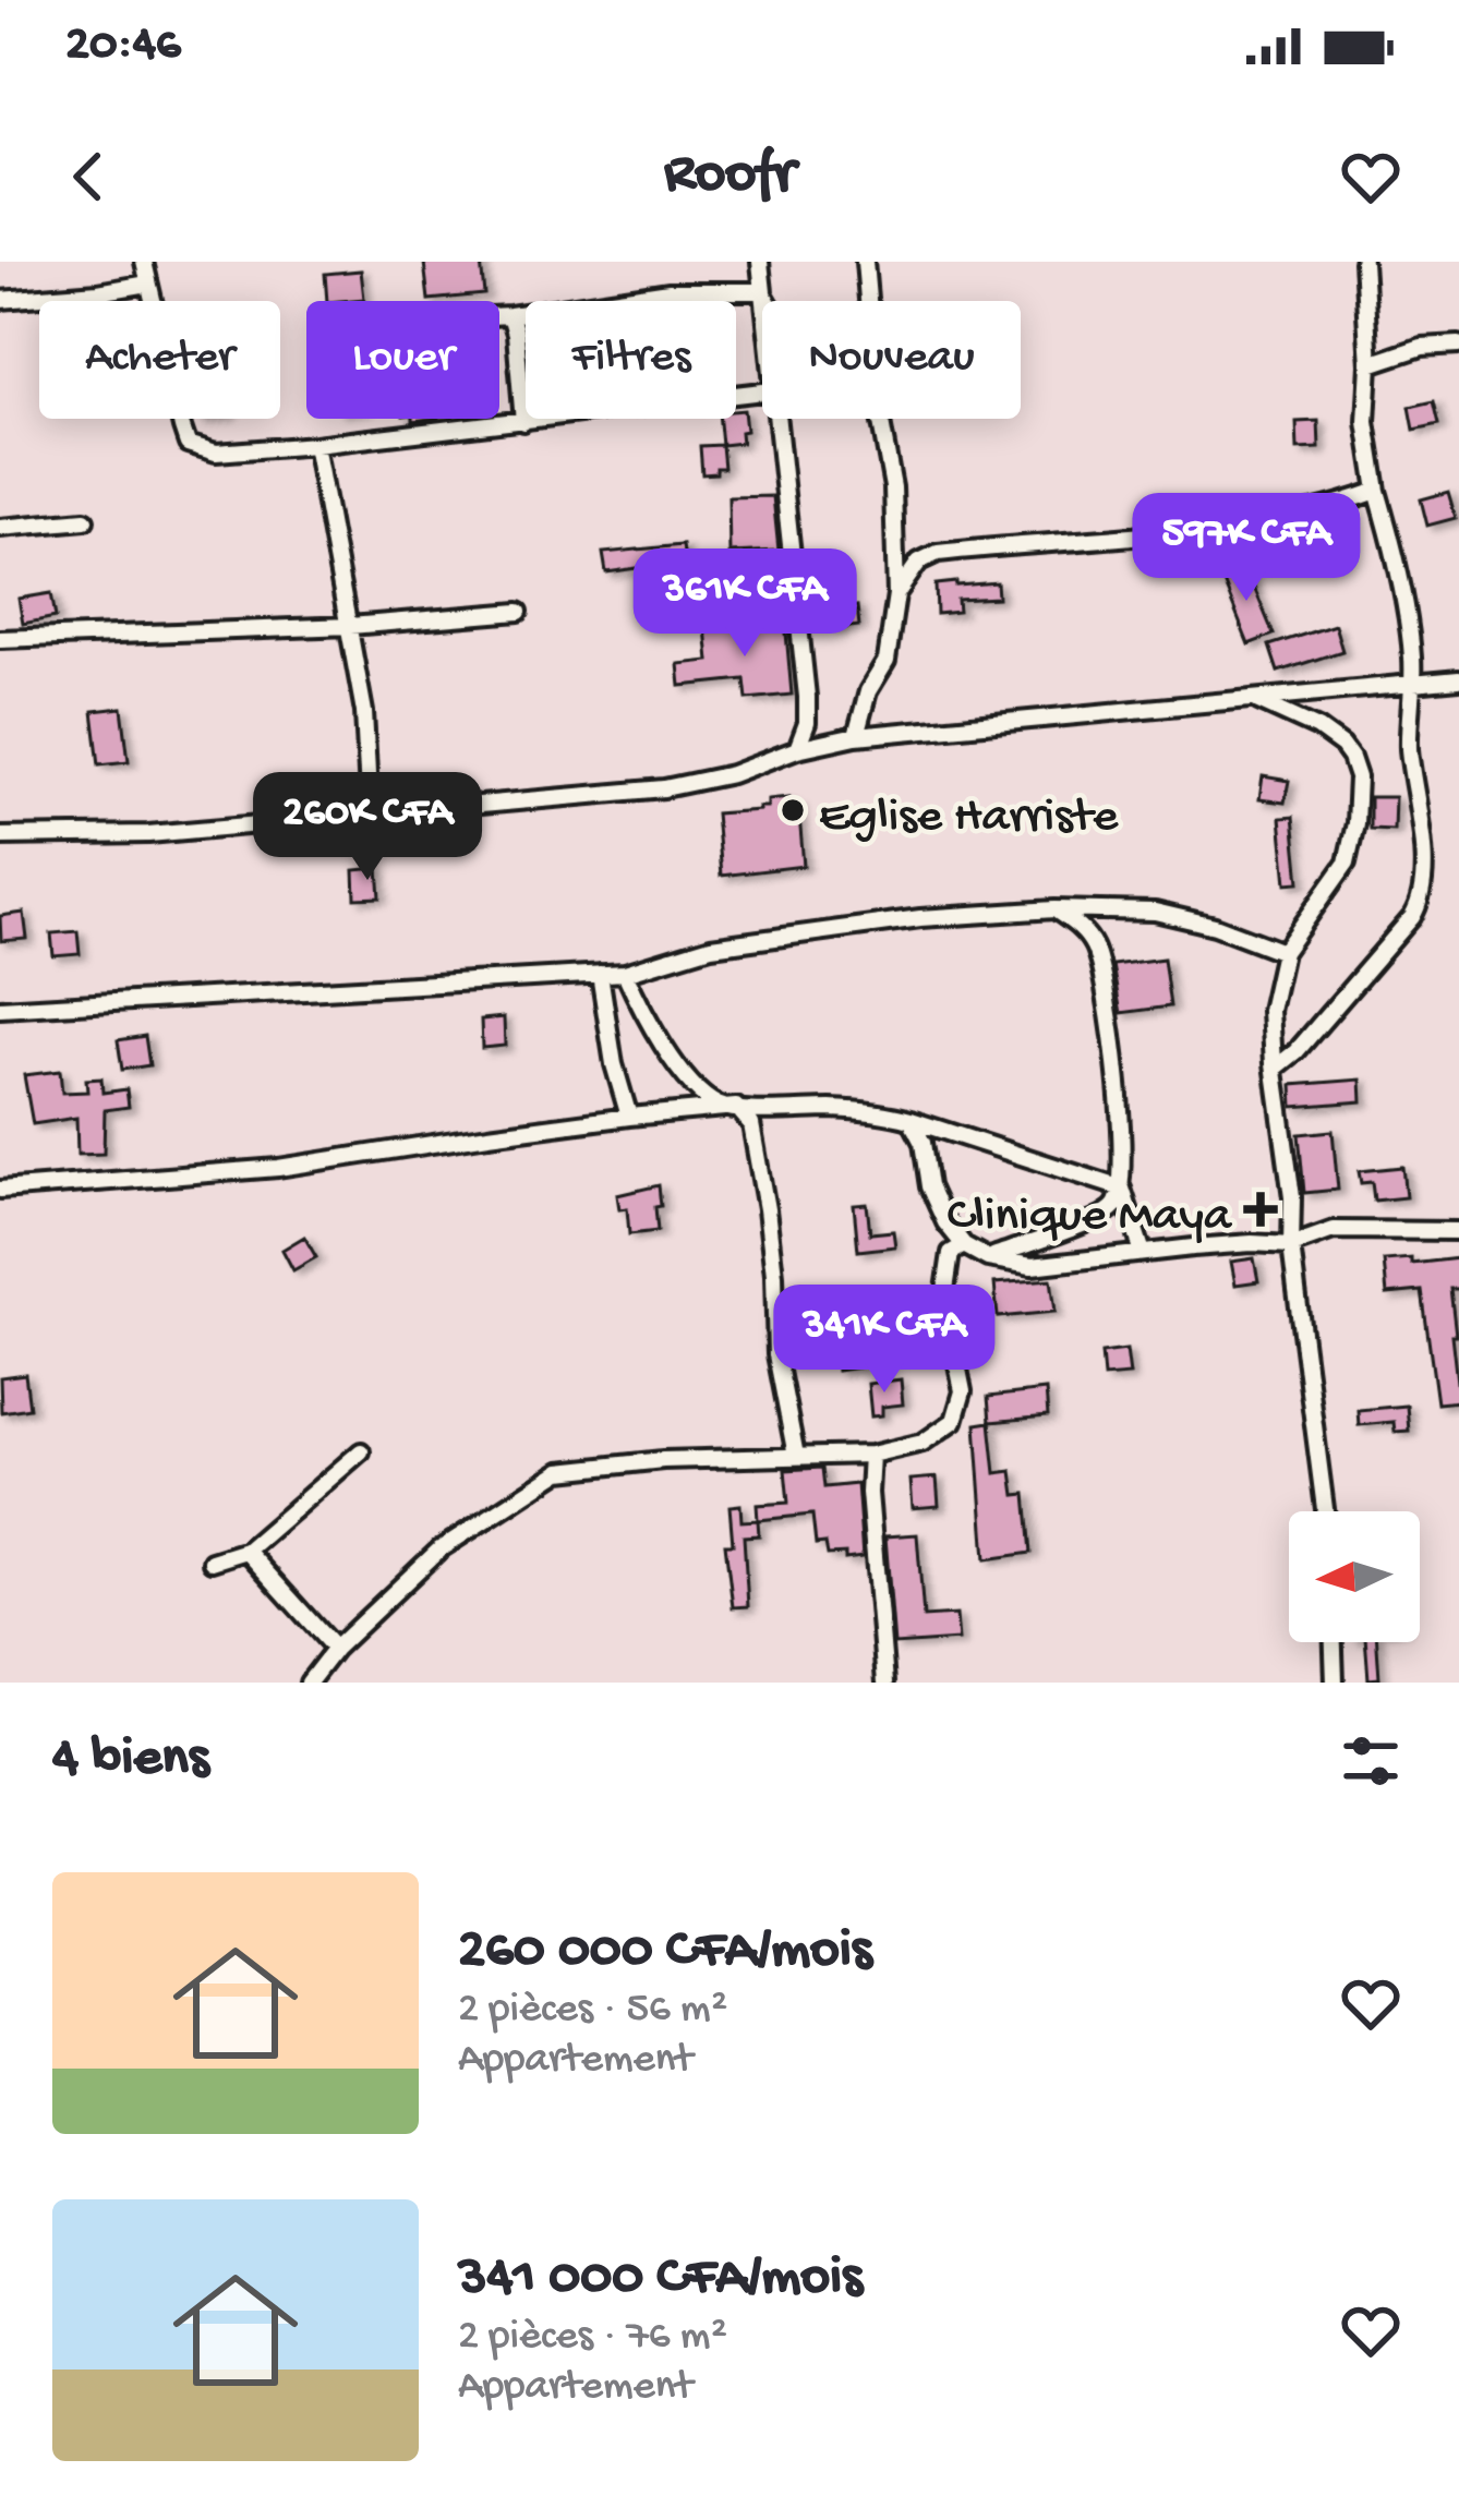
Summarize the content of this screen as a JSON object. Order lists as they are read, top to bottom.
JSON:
{
  "places": {
    "other": ["Eglise Harriste"],
    "health": ["Clinique Maya"]
  },
  "north": "left",
  "page": {
    "status": "20:46",
    "header": "Roofr",
    "chip": [
      "Acheter",
      "Louer",
      "Filtres",
      "Nouveau"
    ],
    "price": [
      "597K CFA",
      "361K CFA",
      "260K CFA",
      "341K CFA"
    ],
    "heading": "4 biens",
    "list": [
      {
        "name": "260 000 CFA/mois",
        "note": "2 pièces · 56 m² · Appartement"
      },
      {
        "name": "341 000 CFA/mois",
        "note": "2 pièces · 76 m² · Appartement"
      }
    ]
  }
}
